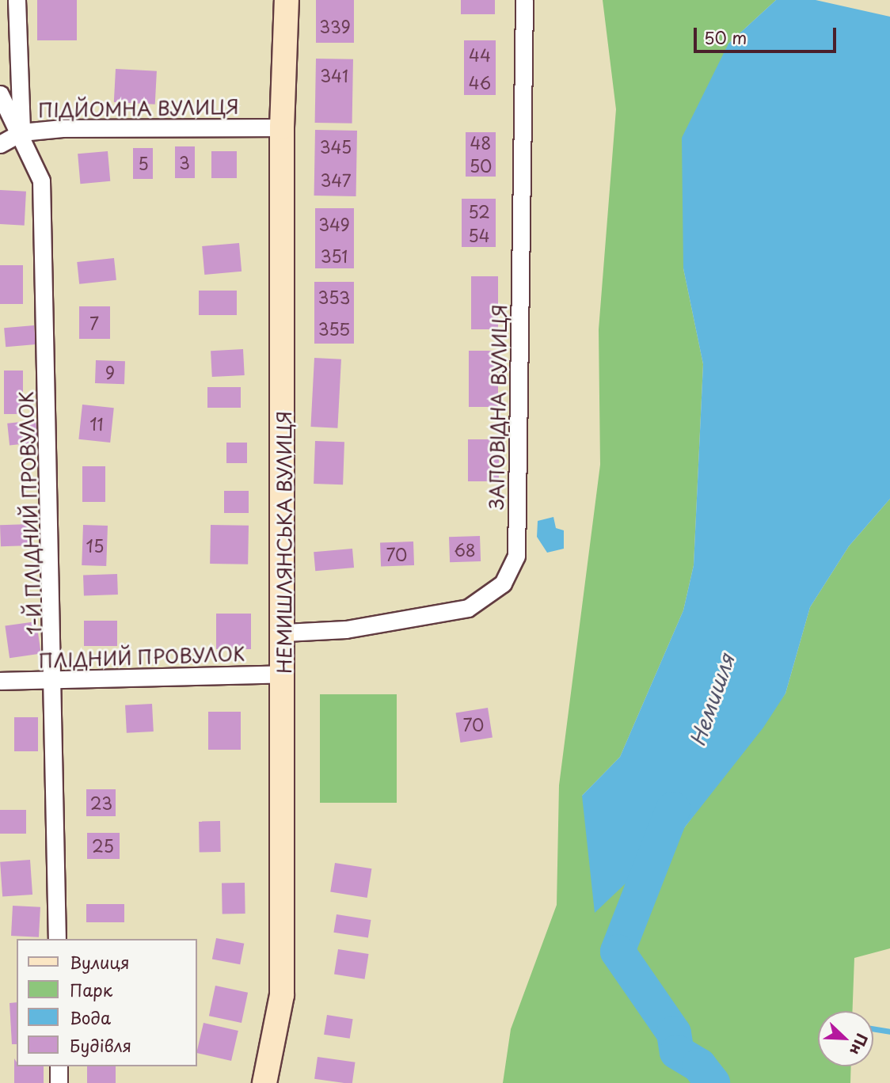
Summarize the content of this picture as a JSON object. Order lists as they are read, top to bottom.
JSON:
{
  "streets": {
    "street": [
      "ПІДЙОМНА ВУЛИЦЯ",
      "ЗАПОВІДНА ВУЛИЦЯ",
      "1-Й ПЛІДНИЙ ПРОВУЛОК",
      "НЕМИШЛЯНСЬКА ВУЛИЦЯ",
      "ПЛІДНИЙ ПРОВУЛОК"
    ]
  },
  "crossings": [
    ["ПІДЙОМНА ВУЛИЦЯ", "1-Й ПЛІДНИЙ ПРОВУЛОК"],
    ["ПІДЙОМНА ВУЛИЦЯ", "НЕМИШЛЯНСЬКА ВУЛИЦЯ"],
    ["ЗАПОВІДНА ВУЛИЦЯ", "НЕМИШЛЯНСЬКА ВУЛИЦЯ"],
    ["1-Й ПЛІДНИЙ ПРОВУЛОК", "ПЛІДНИЙ ПРОВУЛОК"],
    ["НЕМИШЛЯНСЬКА ВУЛИЦЯ", "ПЛІДНИЙ ПРОВУЛОК"]
  ],
  "water": ["Немишля"],
  "house_numbers": [
    "339",
    "44",
    "341",
    "46",
    "48",
    "345",
    "3",
    "5",
    "50",
    "347",
    "52",
    "349",
    "54",
    "351",
    "353",
    "7",
    "355",
    "9",
    "11",
    "15",
    "68",
    "70",
    "70",
    "23",
    "25"
  ],
  "legend": [
    "Вулиця",
    "Парк",
    "Вода",
    "Будівля"
  ],
  "scale_bar": "50 m",
  "north": "bottom right"
}
